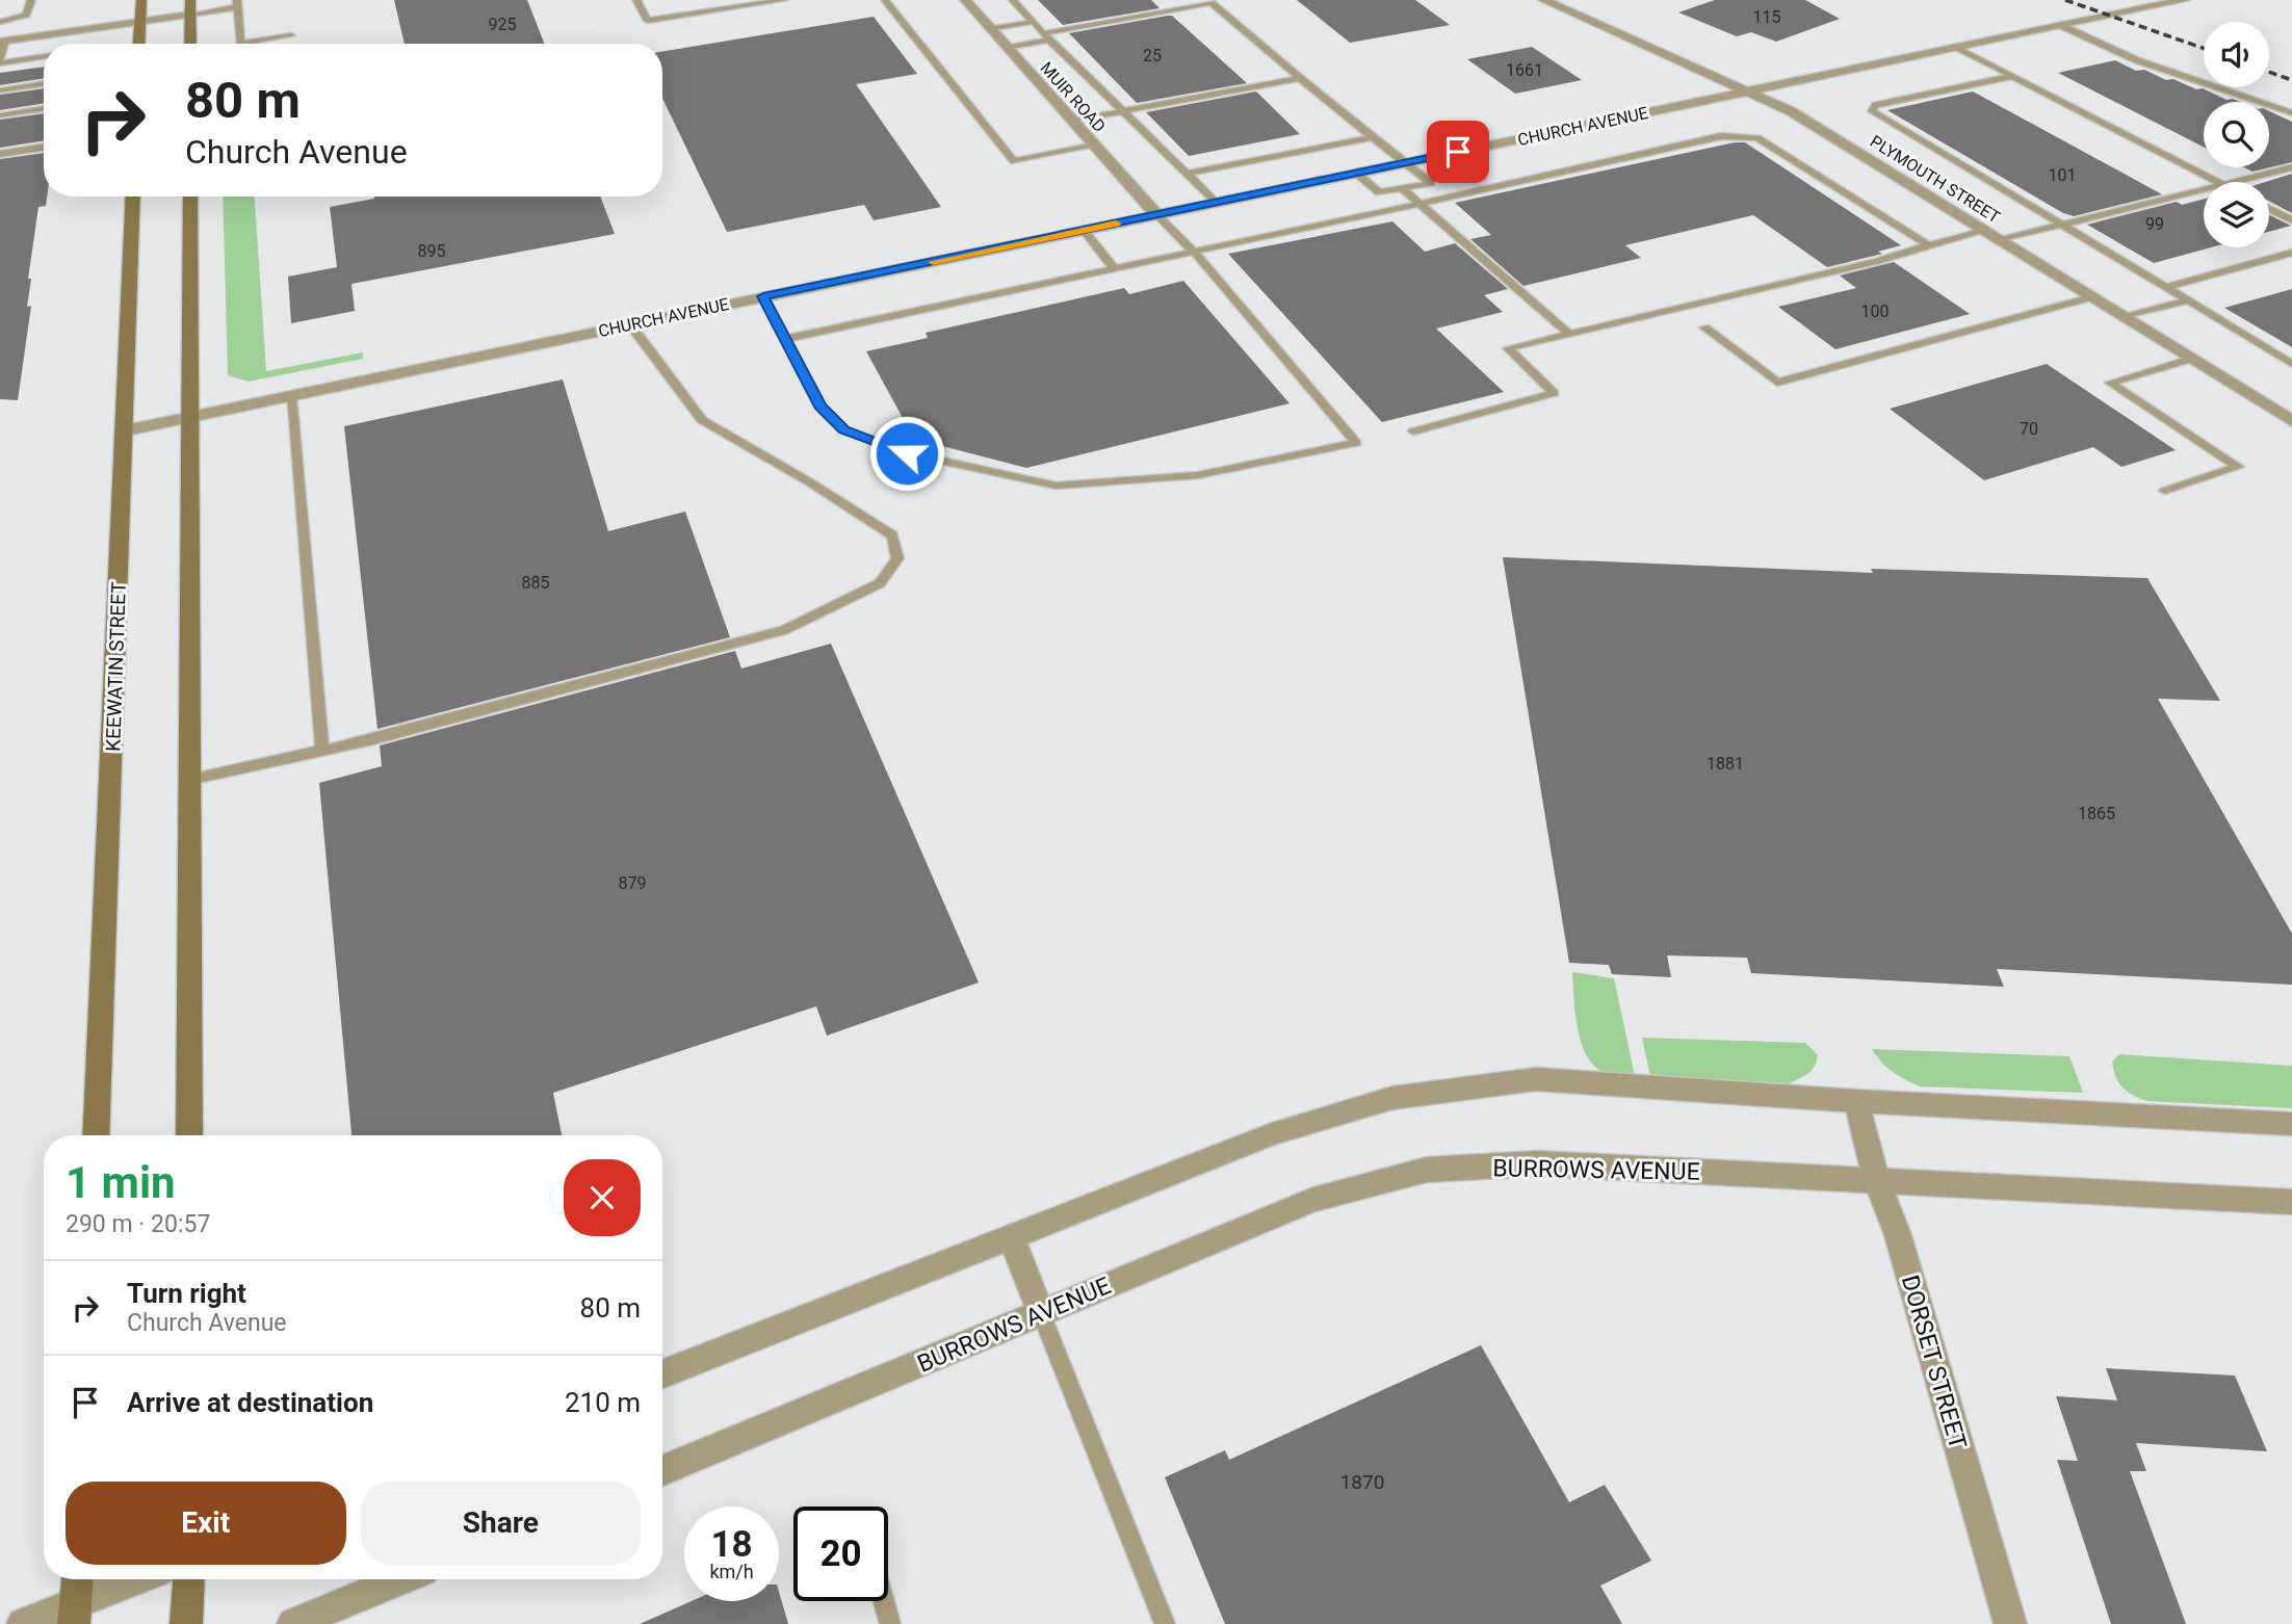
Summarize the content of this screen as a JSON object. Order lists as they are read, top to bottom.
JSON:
{
  "streets": {
    "main road": ["KEEWATIN STREET"],
    "street": [
      "MUIR ROAD",
      "CHURCH AVENUE",
      "PLYMOUTH STREET",
      "BURROWS AVENUE",
      "DORSET STREET"
    ]
  },
  "crossings": [
    ["MUIR ROAD", "CHURCH AVENUE"],
    ["CHURCH AVENUE", "PLYMOUTH STREET"],
    ["CHURCH AVENUE", "KEEWATIN STREET"],
    ["BURROWS AVENUE", "DORSET STREET"]
  ],
  "house_numbers": [
    "115",
    "925",
    "25",
    "1661",
    "101",
    "99",
    "895",
    "100",
    "70",
    "885",
    "1881",
    "1865",
    "879",
    "1870"
  ],
  "page": {
    "turn": ["80 m", "Church Avenue"],
    "heading": ["1 min", "290 m · 20:57"],
    "list": [
      {
        "name": "Turn right",
        "note": "Church Avenue",
        "value": "80 m"
      },
      {
        "name": "Arrive at destination",
        "value": "210 m"
      }
    ],
    "buttons": ["Exit", "Share"],
    "speed": "18 km/h",
    "limit": "20"
  }
}
